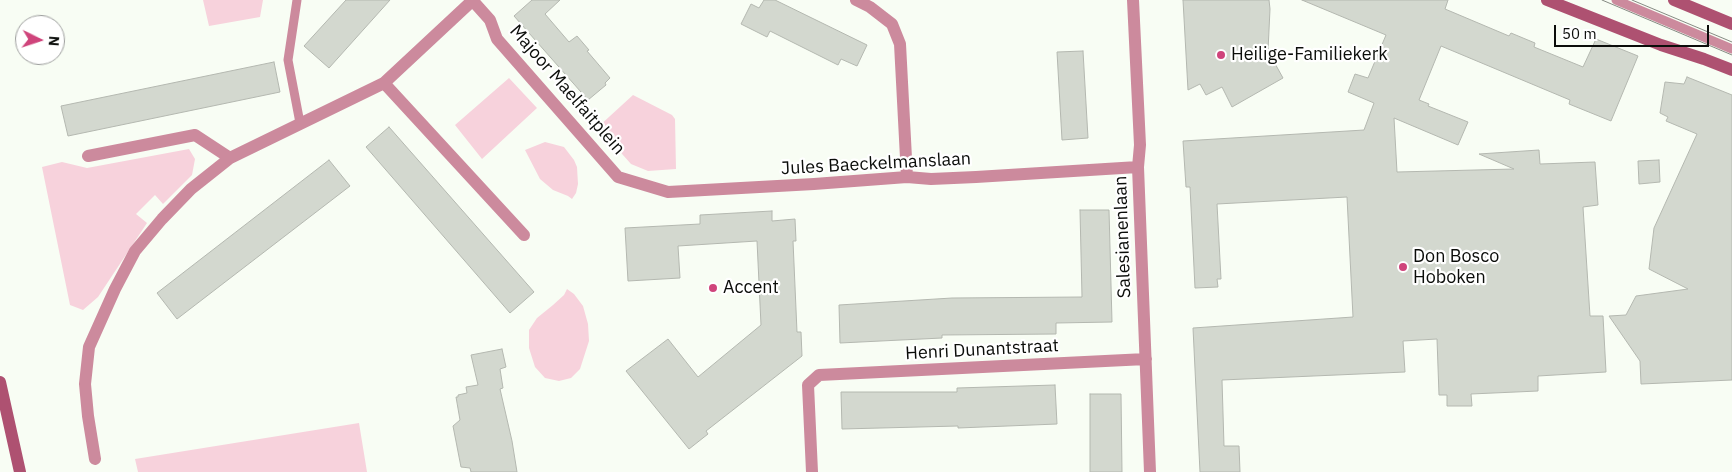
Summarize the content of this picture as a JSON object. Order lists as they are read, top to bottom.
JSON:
{
  "streets": {
    "street": [
      "Majoor Maelfaitplein",
      "Jules Baeckelmanslaan",
      "Salesianenlaan",
      "Henri Dunantstraat"
    ]
  },
  "crossings": [
    ["Majoor Maelfaitplein", "Jules Baeckelmanslaan"],
    ["Jules Baeckelmanslaan", "Salesianenlaan"],
    ["Salesianenlaan", "Henri Dunantstraat"]
  ],
  "places": ["Heilige-Familiekerk", "Don Bosco Hoboken", "Accent"],
  "scale_bar": "50 m",
  "north": "right"
}
